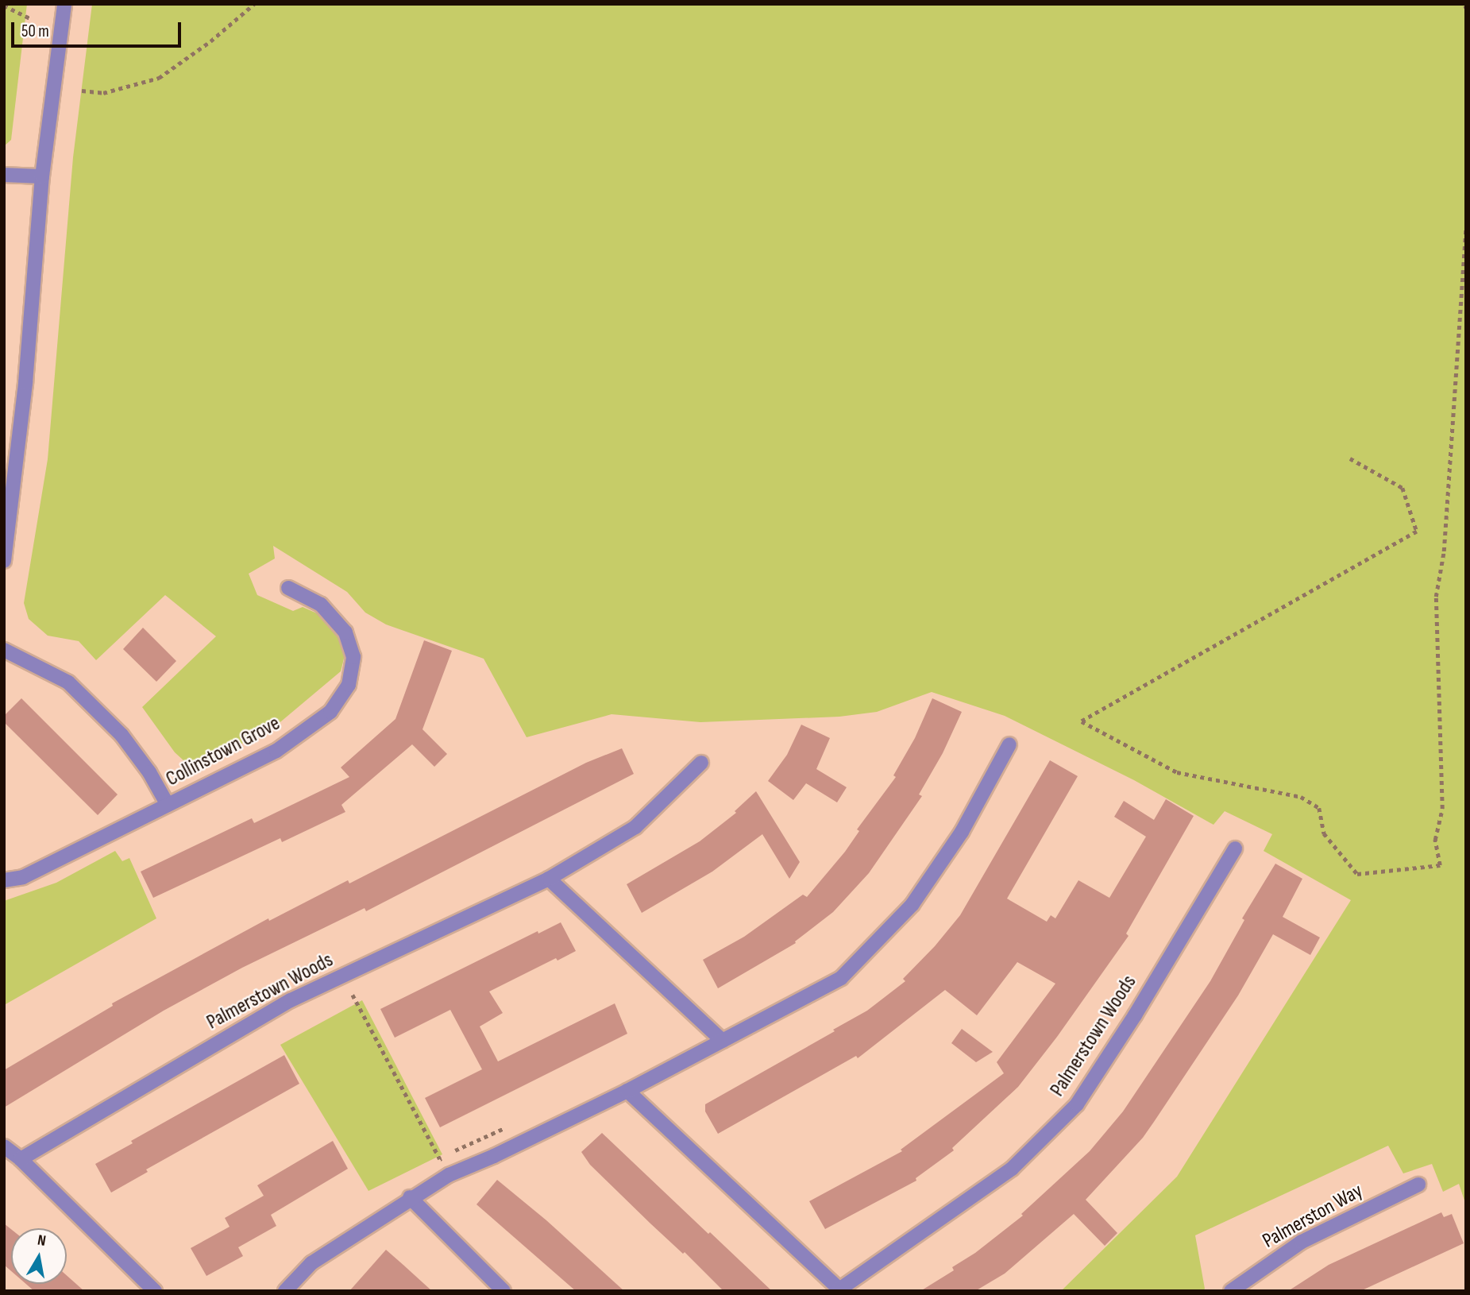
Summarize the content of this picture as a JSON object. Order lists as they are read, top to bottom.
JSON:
{
  "streets": {
    "street": ["Collinstown Grove", "Palmerstown Woods", "Palmerston Way"]
  },
  "scale_bar": "50 m",
  "north": "top"
}
